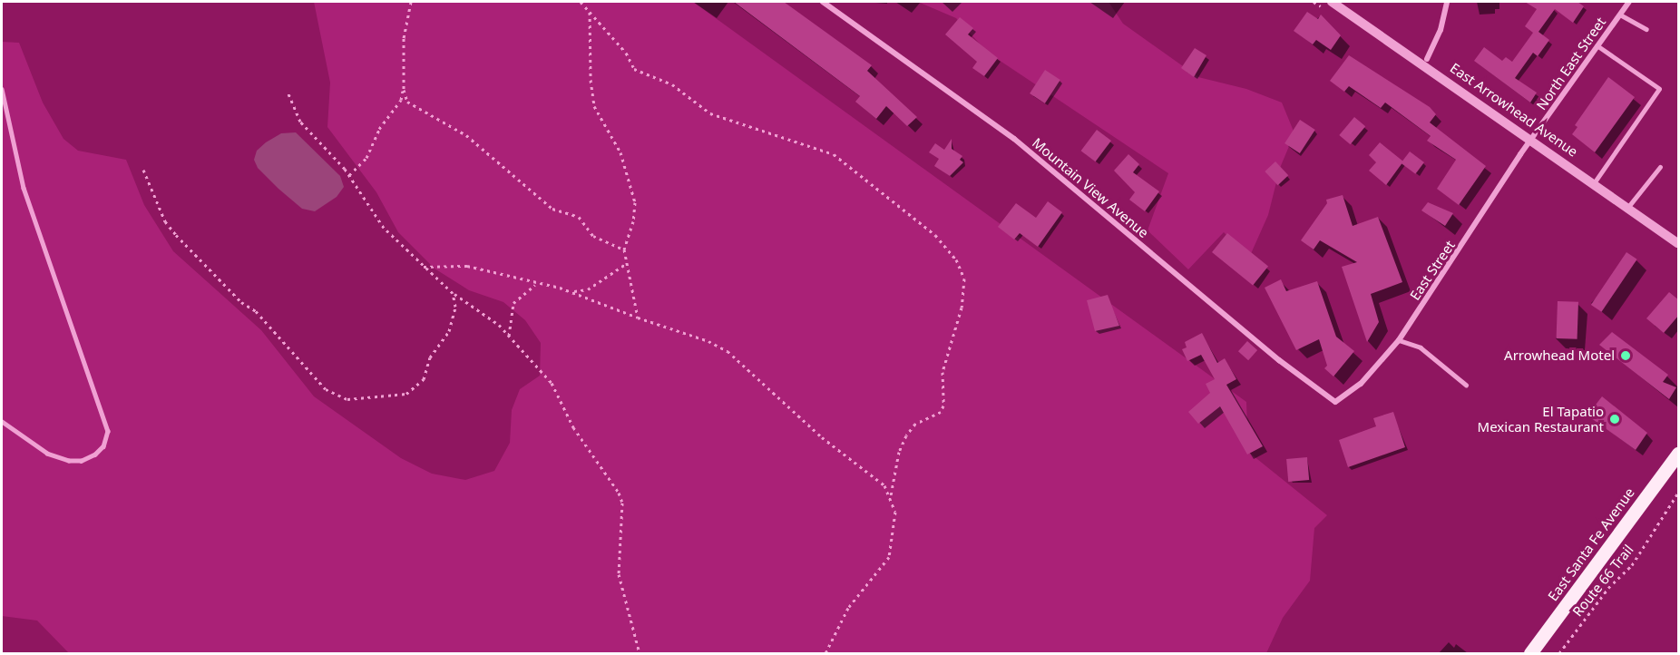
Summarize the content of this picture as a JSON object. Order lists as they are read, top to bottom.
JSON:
{
  "streets": {
    "main road": ["East Santa Fe Avenue"],
    "street": [
      "North East Street",
      "East Arrowhead Avenue",
      "Mountain View Avenue",
      "East Street"
    ],
    "path": ["Route 66 Trail"]
  },
  "crossings": [
    ["North East Street", "East Arrowhead Avenue"],
    ["North East Street", "East Street"],
    ["East Arrowhead Avenue", "East Street"],
    ["Mountain View Avenue", "East Street"]
  ],
  "places": ["Arrowhead Motel", "El Tapatio Mexican Restaurant"]
}
